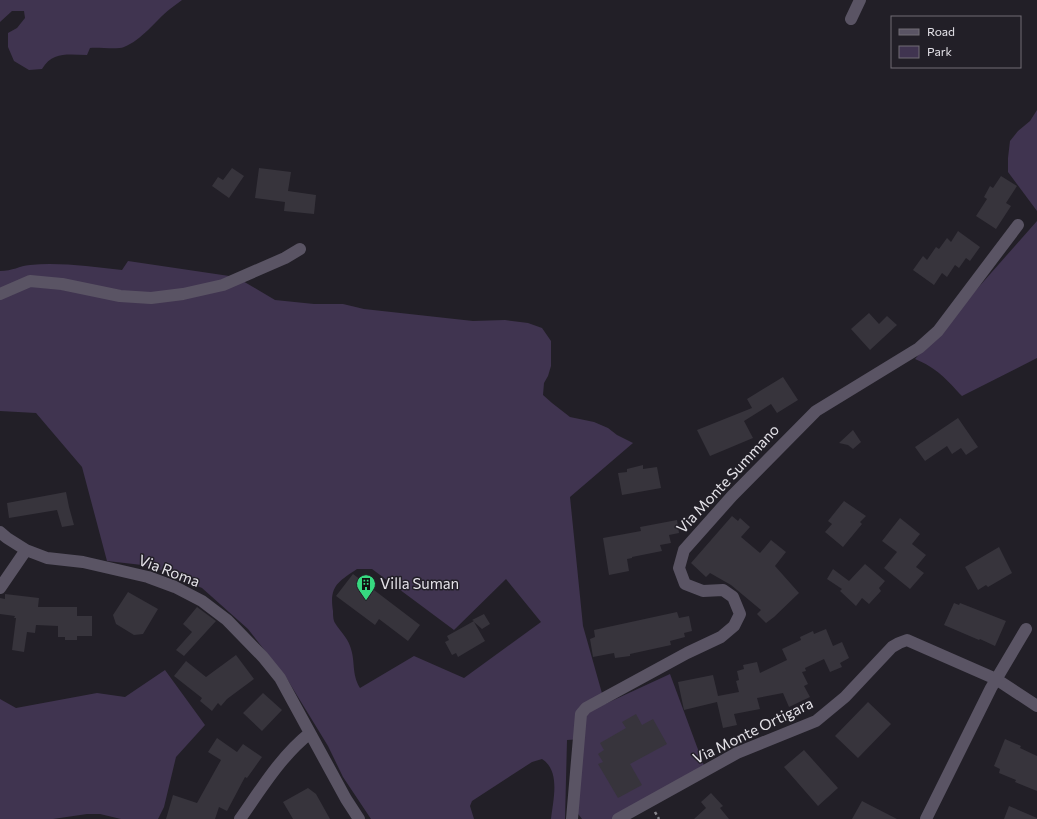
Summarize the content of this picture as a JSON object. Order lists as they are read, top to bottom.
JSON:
{
  "streets": {
    "street": ["Via Monte Summano", "Via Roma", "Via Monte Ortigara"]
  },
  "places": {
    "building": ["Villa Suman"]
  },
  "legend": ["Road", "Park"]
}
